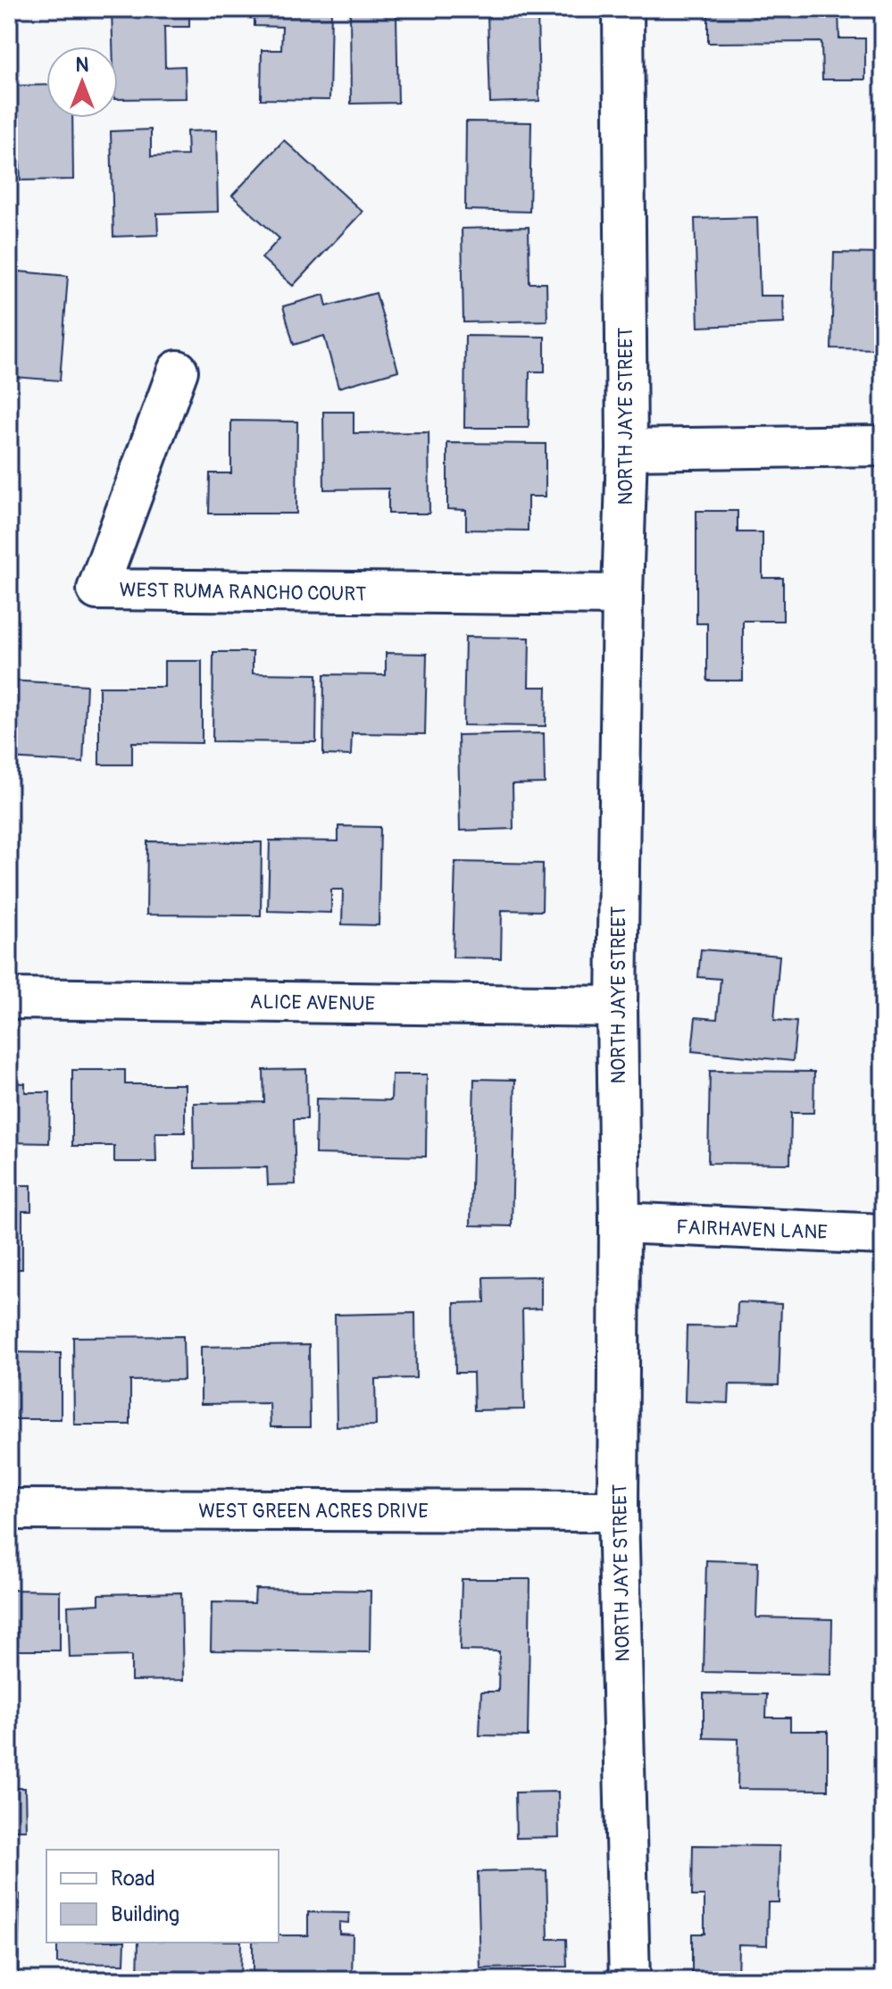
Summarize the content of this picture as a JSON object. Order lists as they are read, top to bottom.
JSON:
{
  "streets": {
    "street": [
      "NORTH JAYE STREET",
      "WEST RUMA RANCHO COURT",
      "ALICE AVENUE",
      "FAIRHAVEN LANE",
      "WEST GREEN ACRES DRIVE"
    ]
  },
  "crossings": [
    ["NORTH JAYE STREET", "WEST RUMA RANCHO COURT"],
    ["NORTH JAYE STREET", "ALICE AVENUE"],
    ["NORTH JAYE STREET", "FAIRHAVEN LANE"],
    ["NORTH JAYE STREET", "WEST GREEN ACRES DRIVE"]
  ],
  "legend": ["Road", "Building"],
  "north": "top"
}
